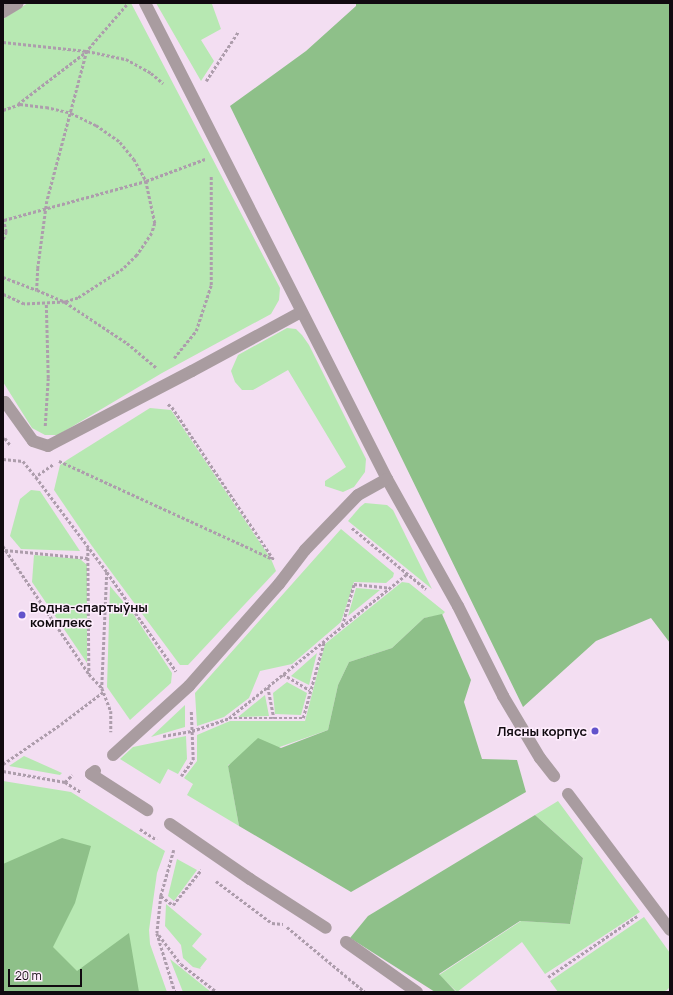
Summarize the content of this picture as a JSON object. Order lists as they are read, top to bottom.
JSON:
{
  "places": ["Водна-спартыўны комплекс", "Лясны корпус"],
  "scale_bar": "20 m"
}
